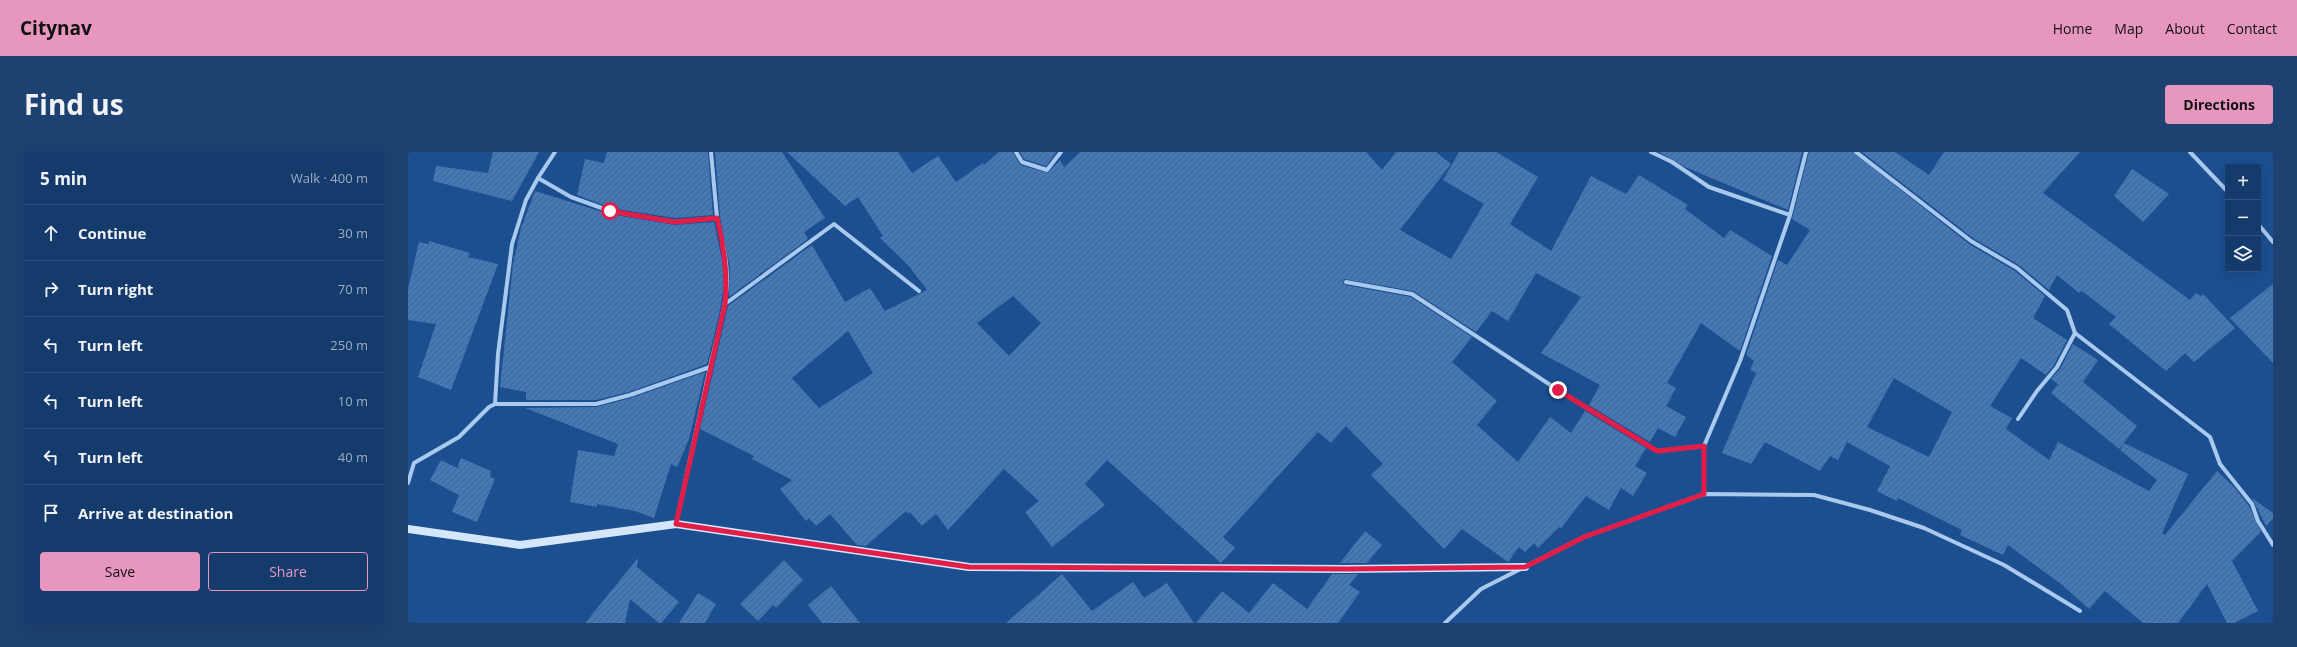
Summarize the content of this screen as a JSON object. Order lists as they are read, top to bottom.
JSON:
{
  "page": {
    "header": "Citynav",
    "nav": [
      "Home",
      "Map",
      "About",
      "Contact"
    ],
    "title": "Find us",
    "buttons": [
      "Directions",
      ["Save", "Share"]
    ],
    "heading": ["5 min", "Walk · 400 m"],
    "map_buttons": ["+", "−"],
    "list": [
      ["Continue", "30 m"],
      ["Turn right", "70 m"],
      ["Turn left", "250 m"],
      ["Turn left", "10 m"],
      ["Turn left", "40 m"],
      "Arrive at destination"
    ]
  }
}
